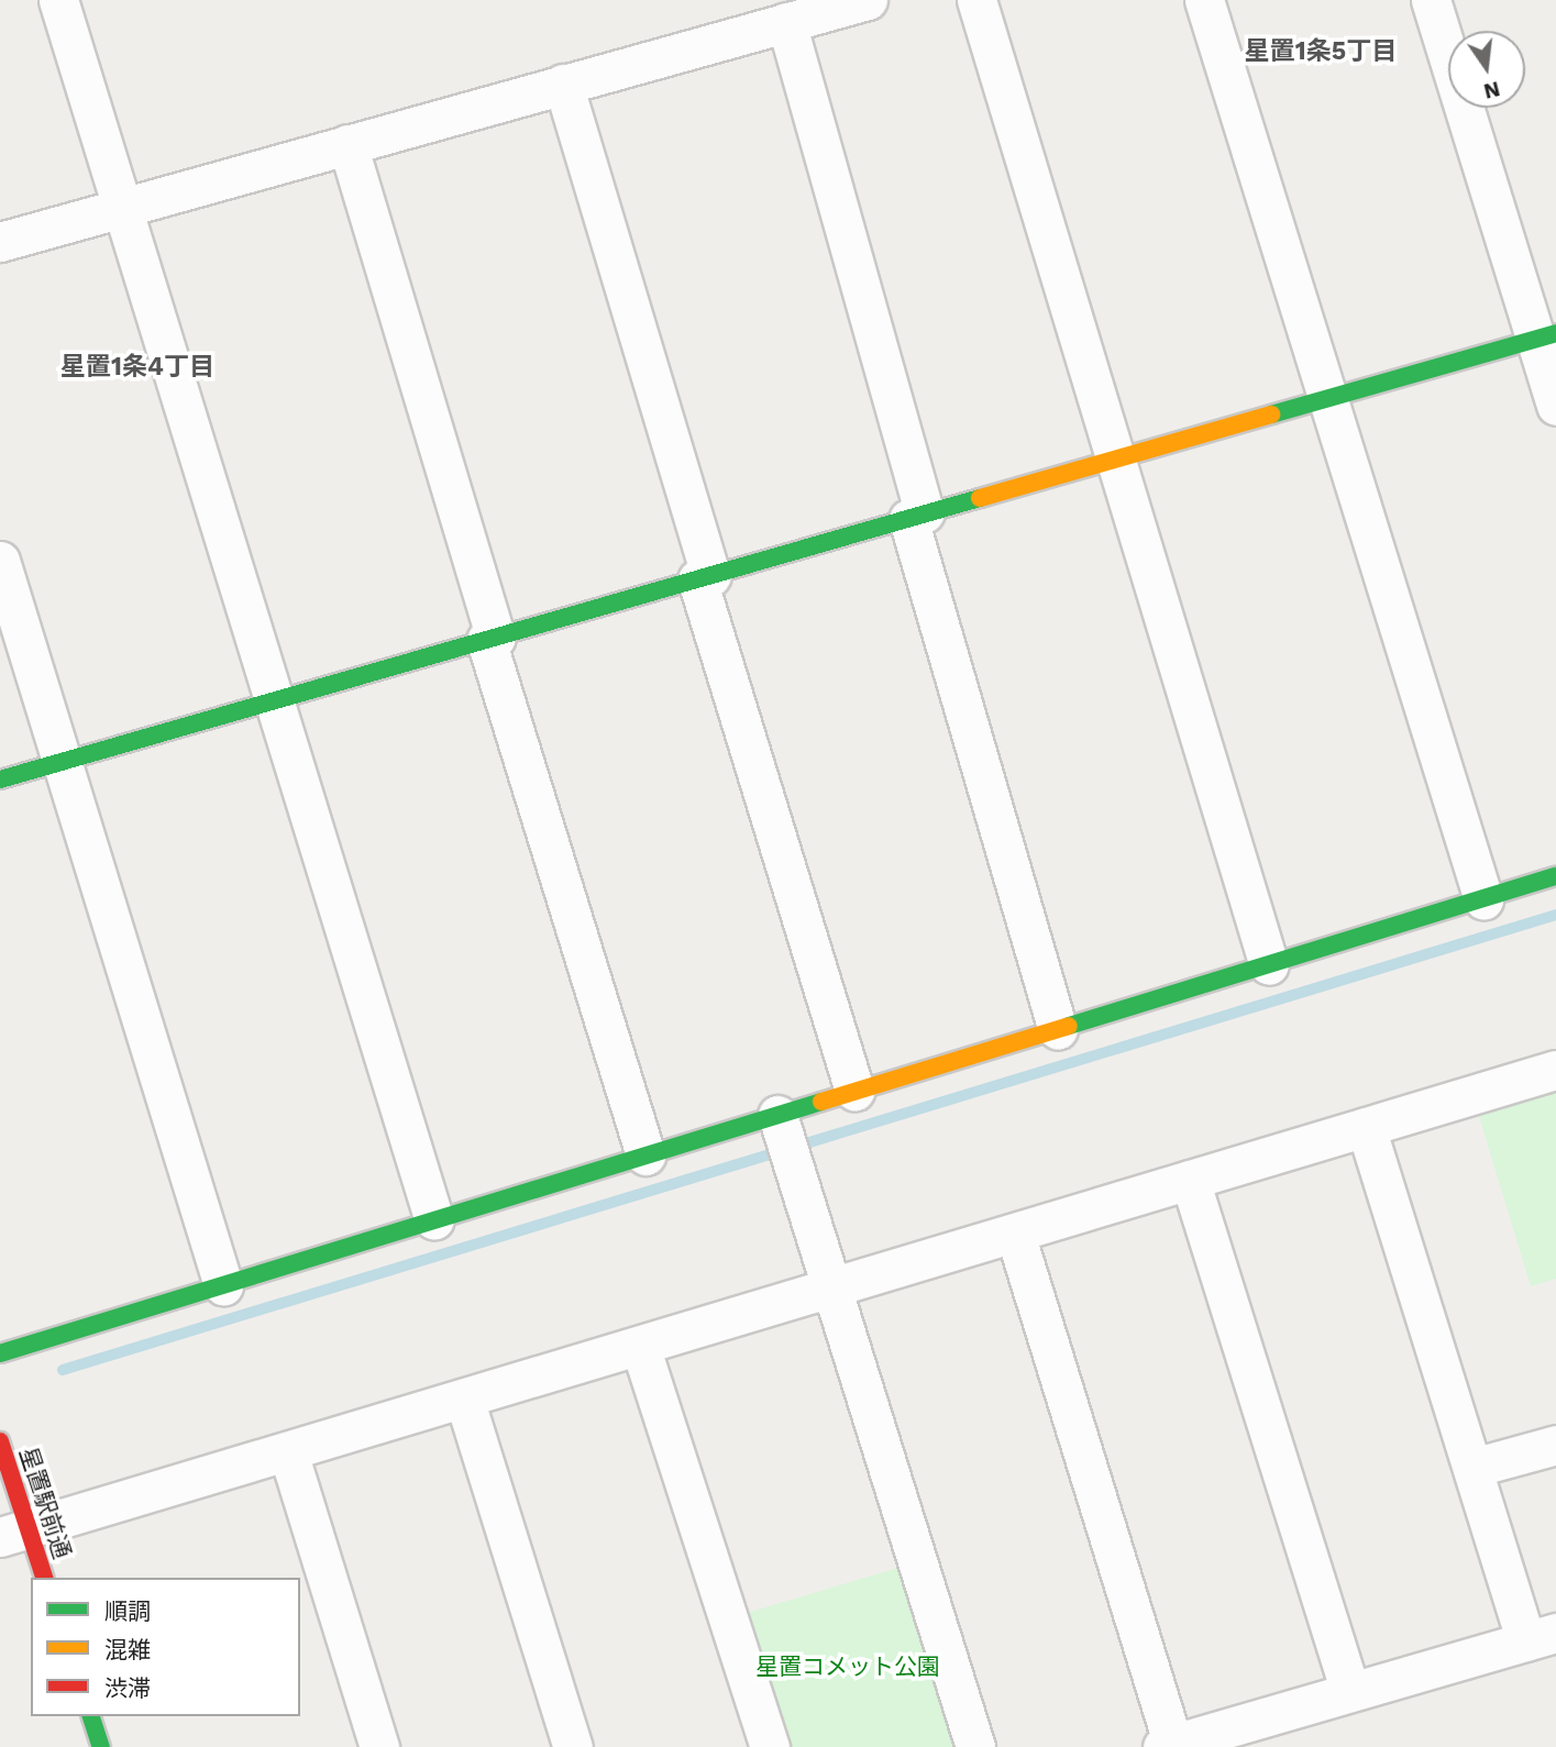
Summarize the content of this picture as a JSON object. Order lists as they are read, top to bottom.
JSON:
{
  "streets": {
    "street": ["星置駅前通"]
  },
  "districts": ["星置1条5丁目", "星置1条4丁目"],
  "parks": ["星置コメット公園"],
  "legend": ["順調", "混雑", "渋滞"],
  "north": "bottom"
}
